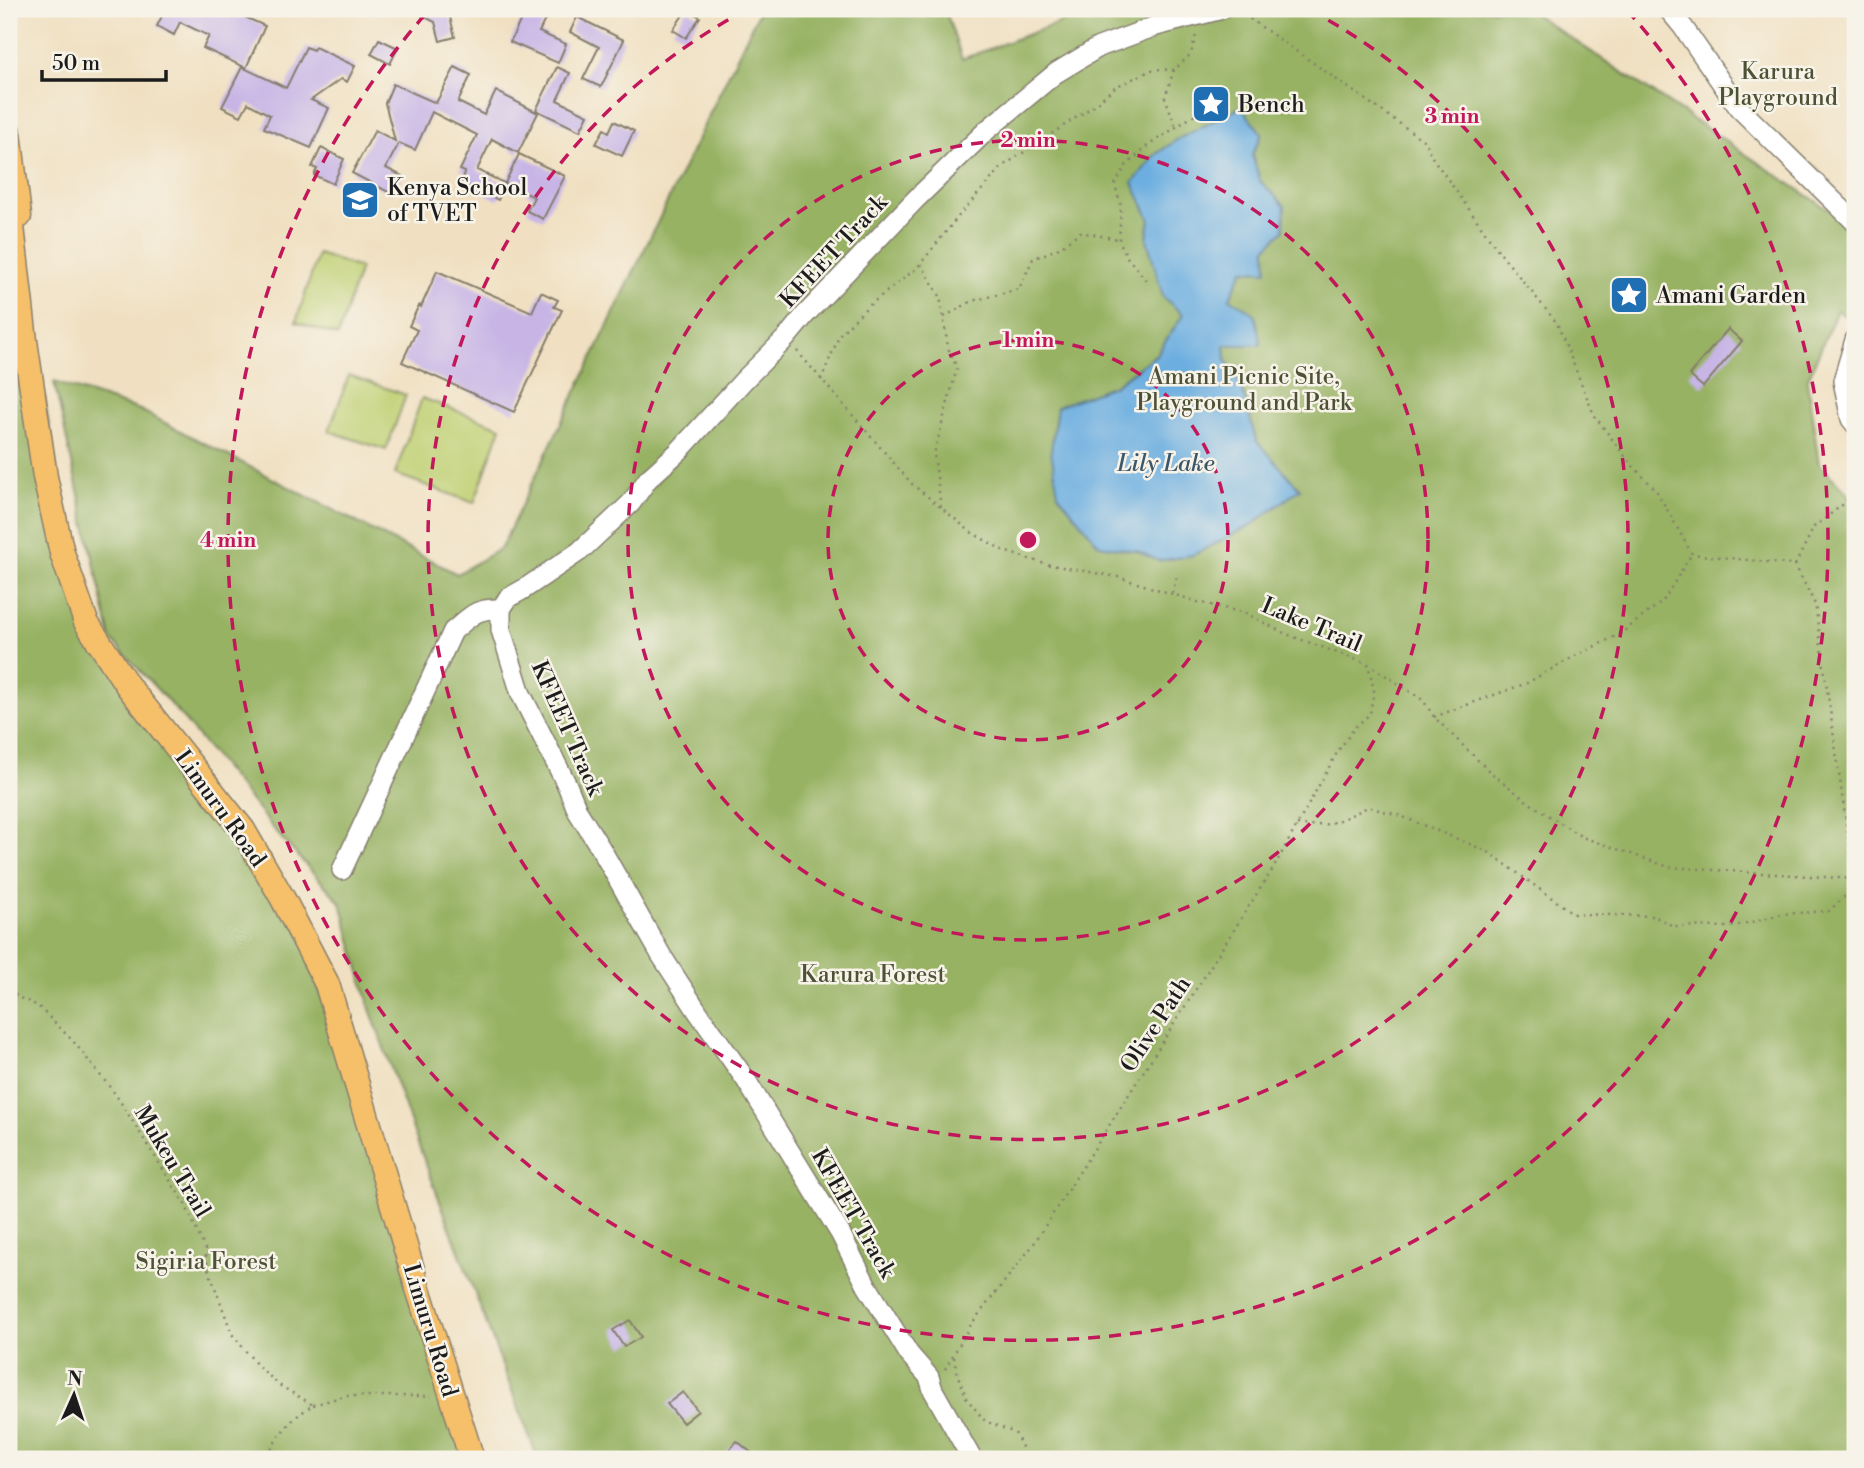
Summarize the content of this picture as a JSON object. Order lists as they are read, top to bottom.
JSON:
{
  "streets": {
    "main road": ["Limuru Road"],
    "street": ["KFEET Track"],
    "path": ["Lake Trail", "Olive Path", "Mukeu Trail"]
  },
  "crossings": [
    ["KFEET Track", "Lake Trail"],
    ["KFEET Track", "Olive Path"],
    ["Lake Trail", "Olive Path"]
  ],
  "water": ["Lily Lake"],
  "parks": [
    "Karura Playground",
    "Amani Picnic Site, Playground and Park",
    "Karura Forest",
    "Sigiria Forest"
  ],
  "places": {
    "place": ["Bench", "Amani Garden"],
    "school or university": ["Kenya School of TVET"]
  },
  "scale_bar": "50 m",
  "north": "top",
  "rings": [
    "3 min",
    "2 min",
    "1 min",
    "4 min"
  ]
}
